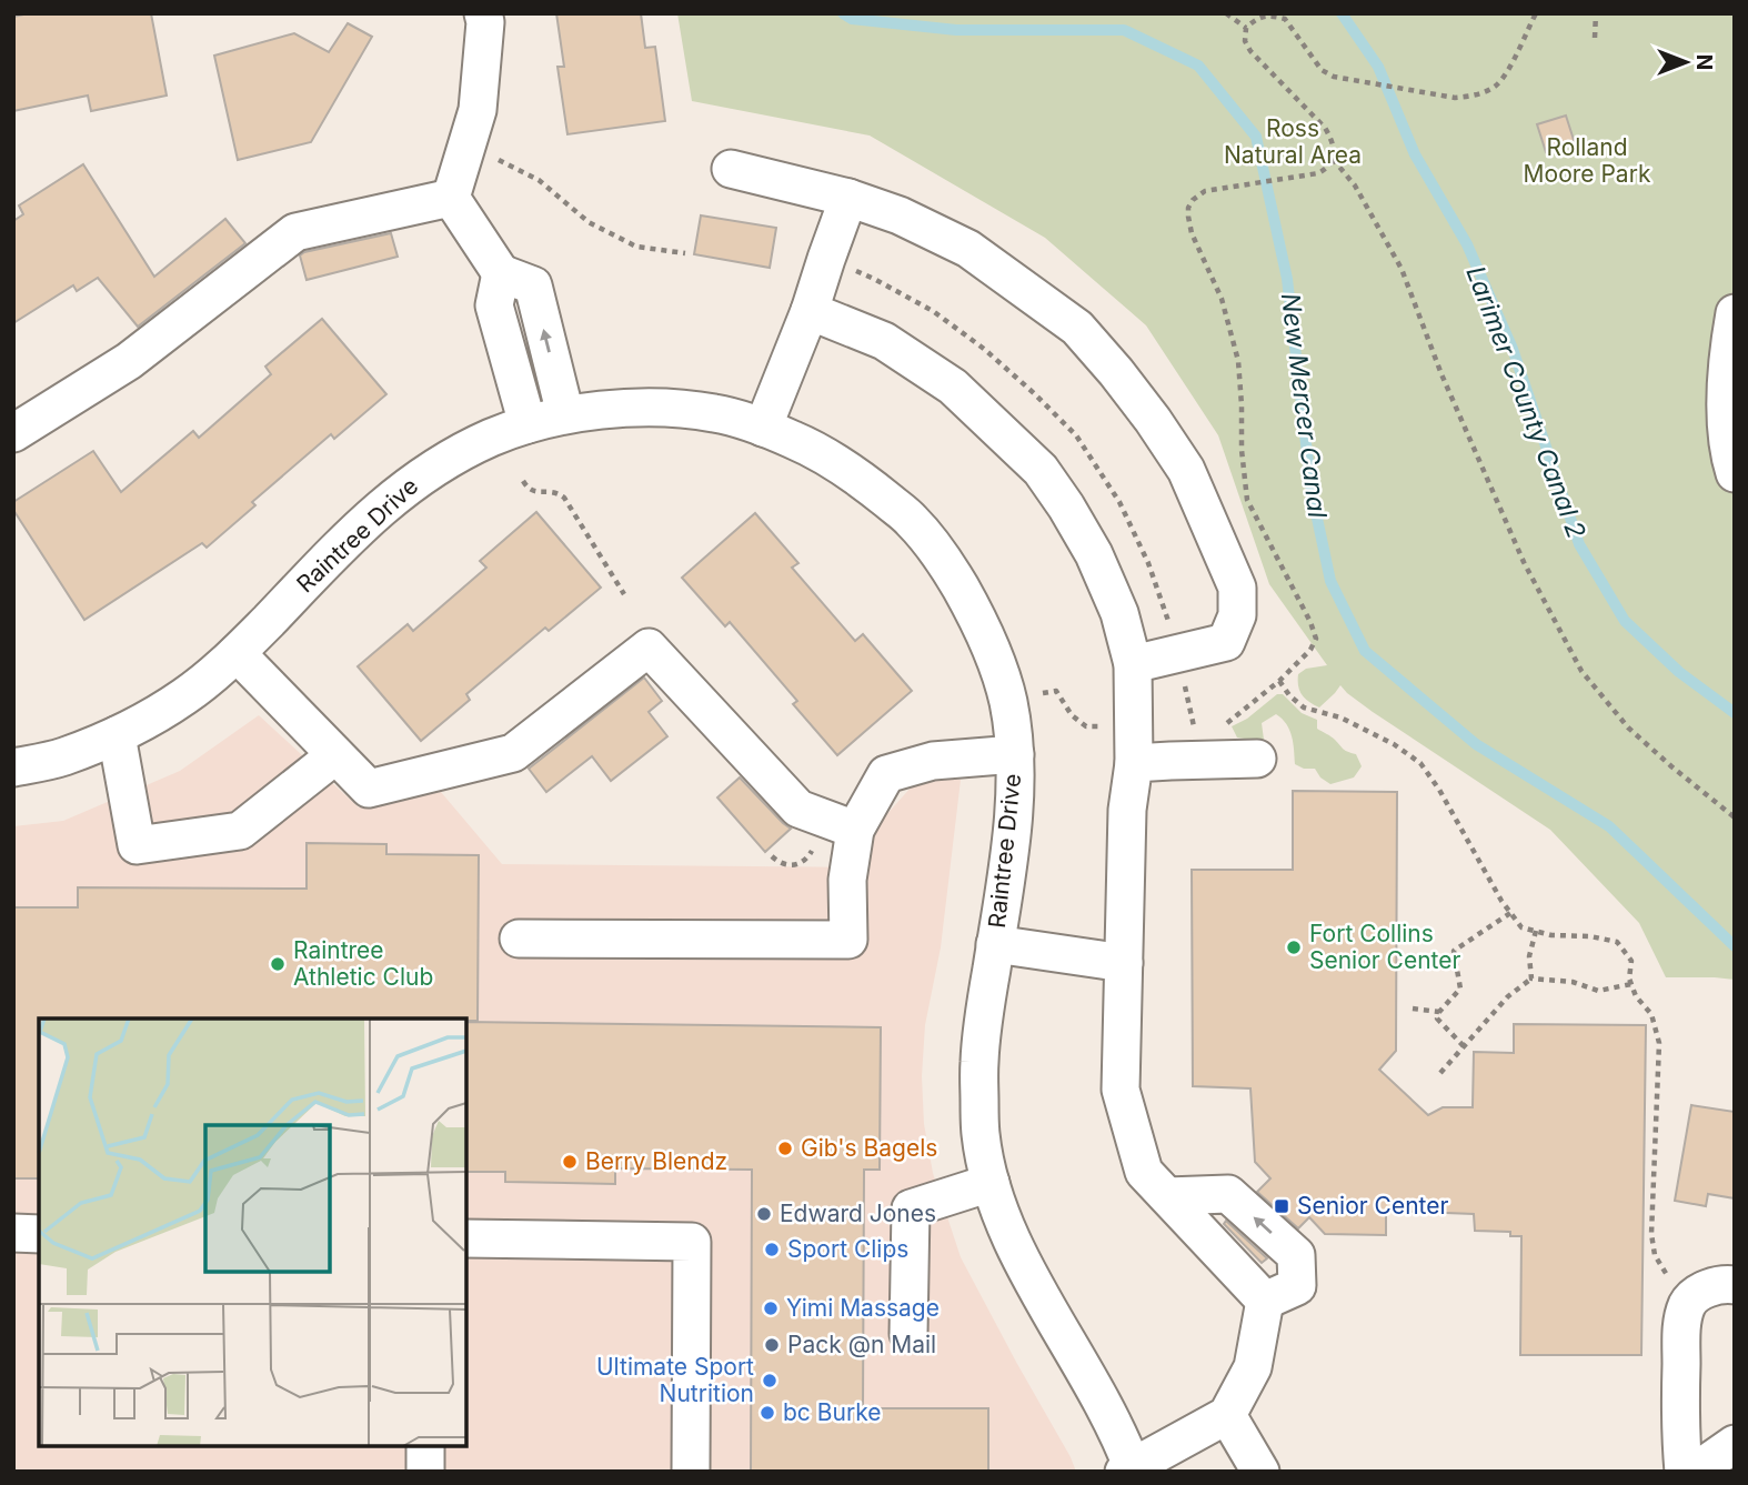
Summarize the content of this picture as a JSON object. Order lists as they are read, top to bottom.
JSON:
{
  "streets": {
    "street": ["Raintree Drive"]
  },
  "water": ["Larimer County Canal 2", "New Mercer Canal"],
  "parks": ["Ross Natural Area", "Rolland Moore Park"],
  "places": {
    "other": [
      "Fort Collins Senior Center",
      "Raintree Athletic Club",
      "Gib's Bagels",
      "Berry Blendz",
      "Edward Jones",
      "Sport Clips",
      "Yimi Massage",
      "Pack @n Mail",
      "Ultimate Sport Nutrition",
      "bc Burke"
    ],
    "transit": ["Senior Center"]
  },
  "north": "right"
}
